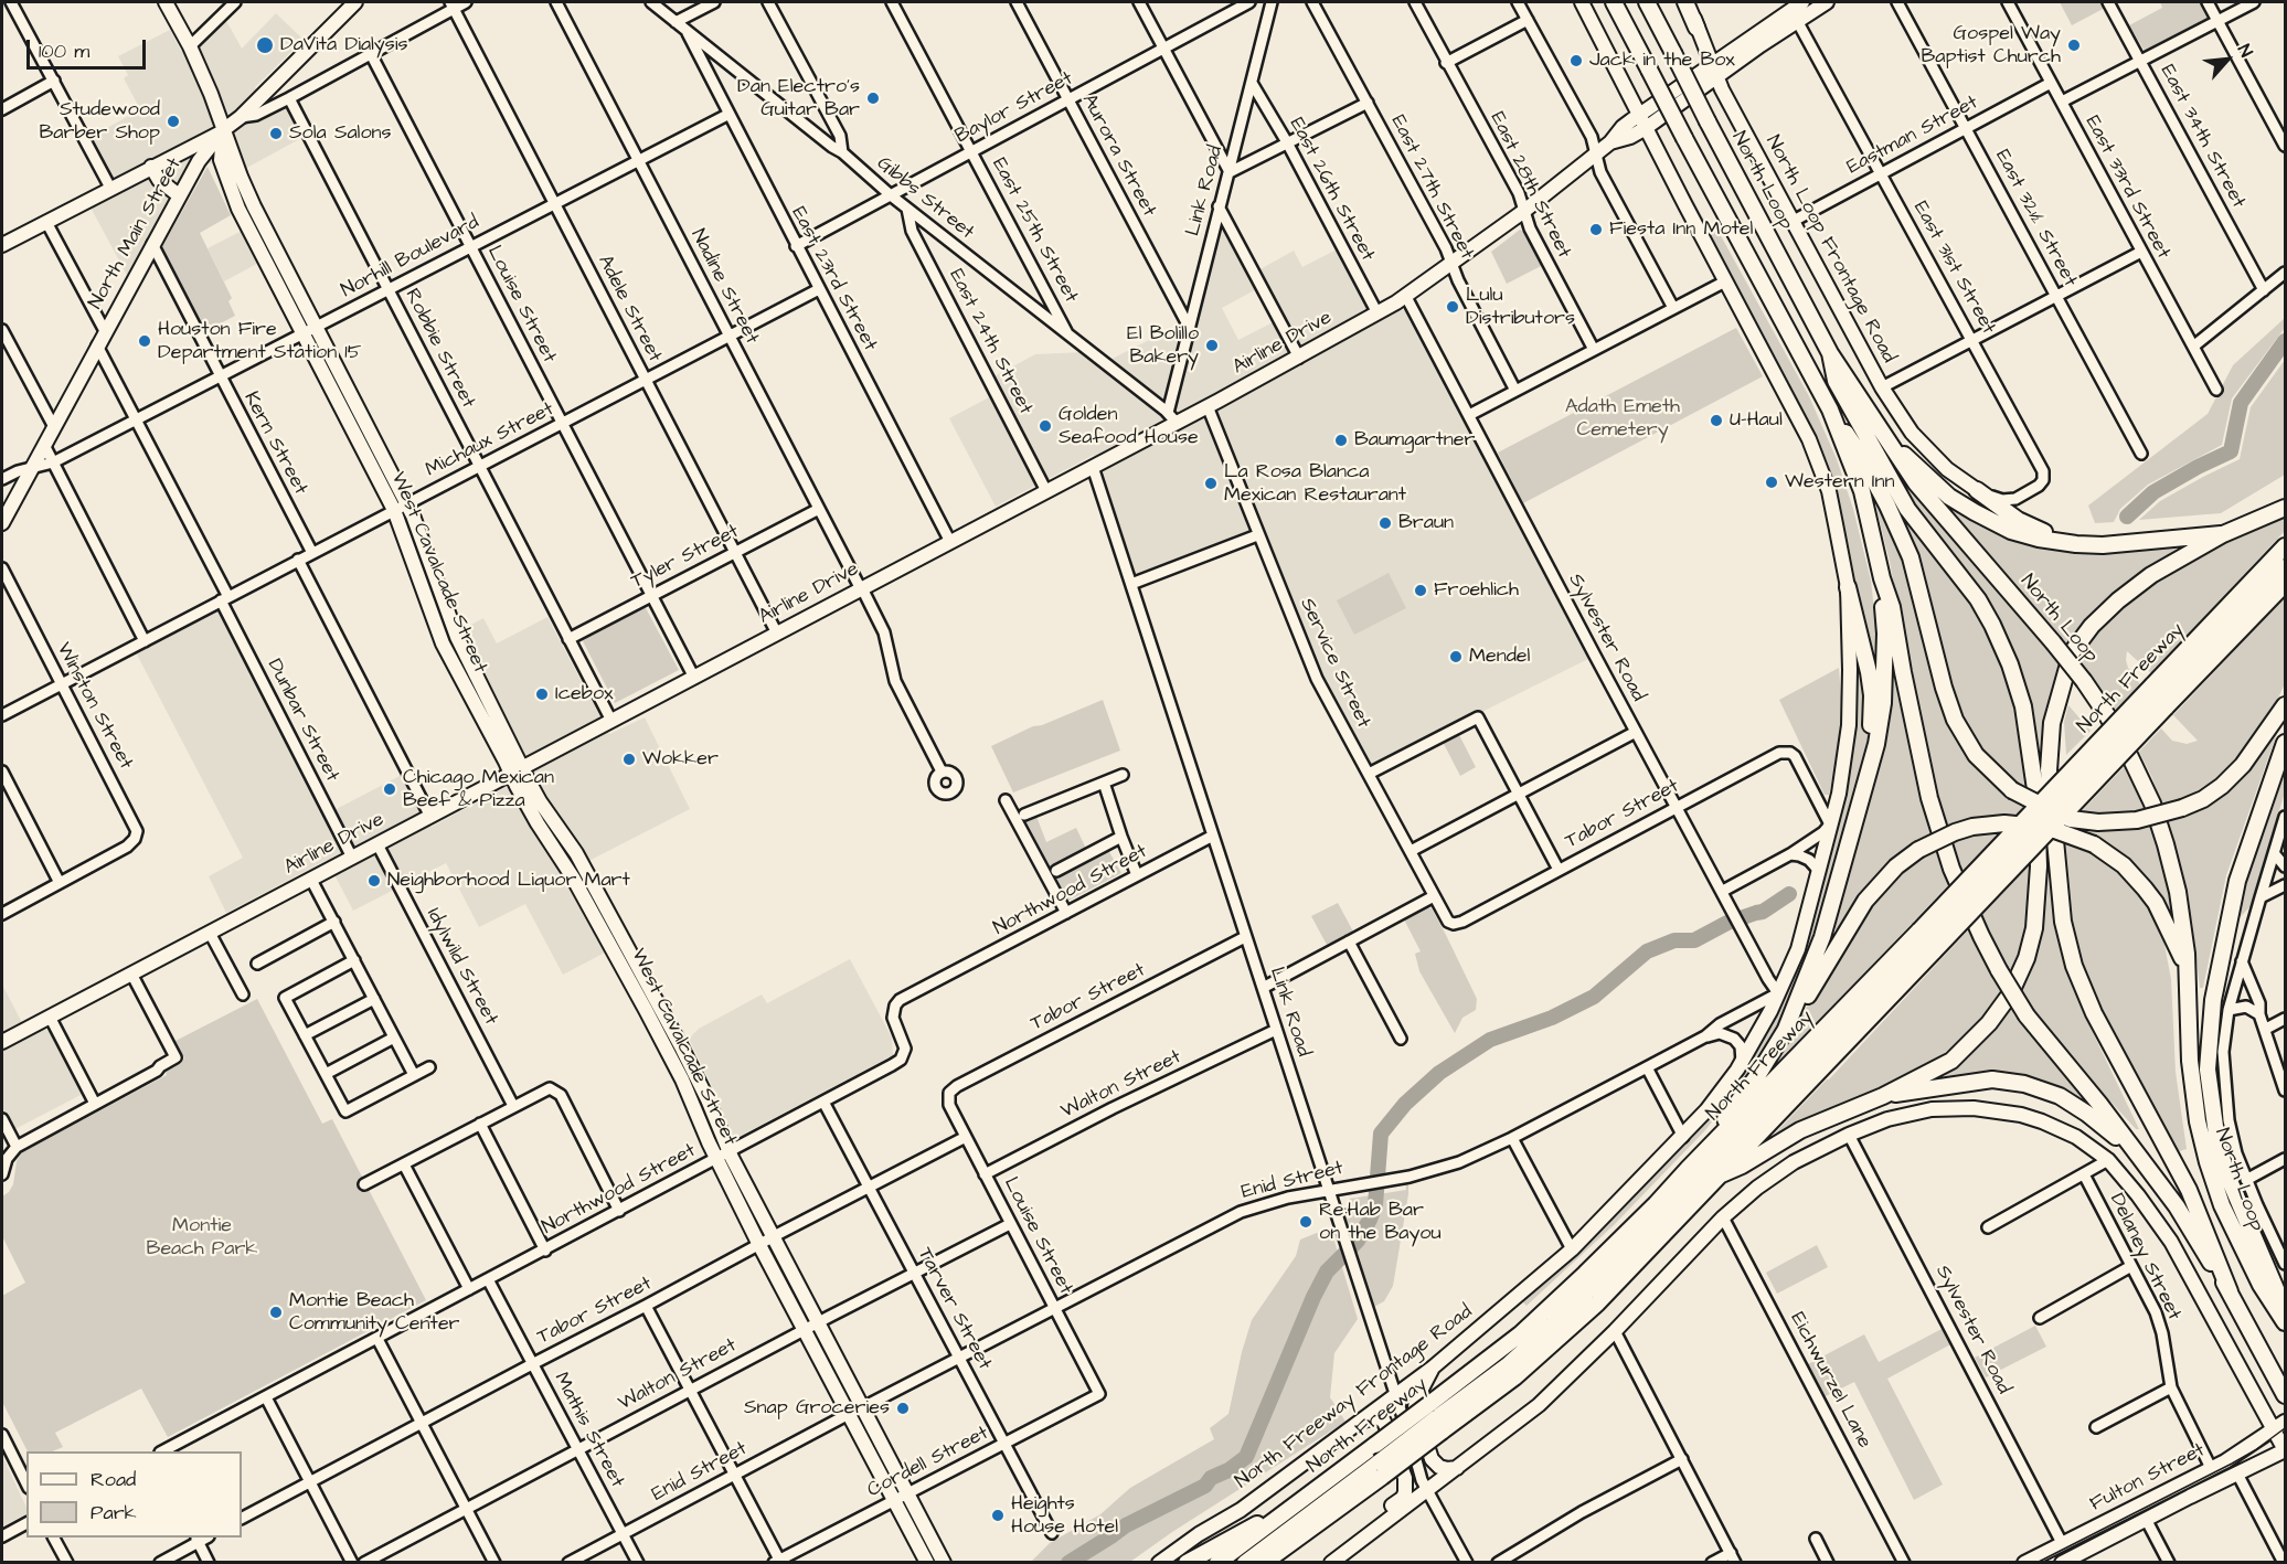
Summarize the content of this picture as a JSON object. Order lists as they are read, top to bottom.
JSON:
{
  "streets": {
    "highway": ["North Loop", "North Freeway"],
    "main road": [
      "North Main Street",
      "North Loop Frontage Road",
      "Airline Drive",
      "West Cavalcade Street",
      "North Freeway Frontage Road",
      "Fulton Street"
    ],
    "street": [
      "Baylor Street",
      "Eastman Street",
      "East 34th Street",
      "Aurora Street",
      "East 28th Street",
      "East 27th Street",
      "East 33rd Street",
      "East 26th Street",
      "Link Road",
      "Gibbs Street",
      "East 32½ Street",
      "East 25th Street",
      "Norhill Boulevard",
      "East 31st Street",
      "East 23rd Street",
      "Nadine Street",
      "Louise Street",
      "Adele Street",
      "East 24th Street",
      "Robbie Street",
      "Michaux Street",
      "Kern Street",
      "Tyler Street",
      "Sylvester Road",
      "Service Street",
      "Winston Street",
      "Dunbar Street",
      "Tabor Street",
      "Northwood Street",
      "Idylwild Street",
      "Walton Street",
      "Enid Street",
      "Delaney Street",
      "Tarver Street",
      "Eichwurzel Lane",
      "Mathis Street",
      "Cordell Street"
    ]
  },
  "crossings": [
    ["Baylor Street", "Aurora Street"],
    ["Baylor Street", "Gibbs Street"],
    ["Baylor Street", "East 25th Street"],
    ["Baylor Street", "East 23rd Street"],
    ["Eastman Street", "East 33rd Street"],
    ["Eastman Street", "East 32½ Street"],
    ["Eastman Street", "North Loop Frontage Road"],
    ["Eastman Street", "East 31st Street"],
    ["Aurora Street", "Link Road"],
    ["East 28th Street", "Airline Drive"],
    ["East 27th Street", "Airline Drive"],
    ["East 26th Street", "Link Road"],
    ["East 26th Street", "Airline Drive"],
    ["Link Road", "Gibbs Street"],
    ["Link Road", "Airline Drive"],
    ["Link Road", "Tabor Street"],
    ["Link Road", "Northwood Street"],
    ["Link Road", "Walton Street"],
    ["Link Road", "Enid Street"],
    ["Link Road", "North Freeway Frontage Road"],
    ["Gibbs Street", "East 25th Street"],
    ["Gibbs Street", "East 23rd Street"],
    ["Gibbs Street", "East 24th Street"],
    ["Gibbs Street", "Airline Drive"],
    ["North Main Street", "Norhill Boulevard"],
    ["North Main Street", "Kern Street"],
    ["North Main Street", "West Cavalcade Street"],
    ["North Main Street", "Dunbar Street"],
    ["North Loop Frontage Road", "East 31st Street"],
    ["North Loop Frontage Road", "Airline Drive"],
    ["Norhill Boulevard", "East 23rd Street"],
    ["Norhill Boulevard", "Nadine Street"],
    ["Norhill Boulevard", "Louise Street"],
    ["Norhill Boulevard", "Adele Street"],
    ["Norhill Boulevard", "Robbie Street"],
    ["Norhill Boulevard", "Kern Street"],
    ["Norhill Boulevard", "West Cavalcade Street"],
    ["Norhill Boulevard", "Dunbar Street"],
    ["East 31st Street", "Airline Drive"],
    ["East 23rd Street", "Airline Drive"],
    ["East 23rd Street", "Michaux Street"],
    ["Nadine Street", "Airline Drive"],
    ["Nadine Street", "Michaux Street"],
    ["Nadine Street", "Tyler Street"],
    ["Louise Street", "Airline Drive"],
    ["Louise Street", "Michaux Street"],
    ["Louise Street", "Tyler Street"],
    ["Louise Street", "Tabor Street"],
    ["Louise Street", "Walton Street"],
    ["Louise Street", "Enid Street"],
    ["Louise Street", "Cordell Street"],
    ["Adele Street", "Airline Drive"],
    ["Adele Street", "Michaux Street"],
    ["Adele Street", "Tyler Street"],
    ["East 24th Street", "Airline Drive"],
    ["Airline Drive", "Robbie Street"],
    ["Airline Drive", "West Cavalcade Street"],
    ["Airline Drive", "Sylvester Road"],
    ["Airline Drive", "Service Street"],
    ["Airline Drive", "Dunbar Street"],
    ["Airline Drive", "Idylwild Street"],
    ["Robbie Street", "Michaux Street"],
    ["Robbie Street", "Tyler Street"],
    ["Michaux Street", "Kern Street"],
    ["Michaux Street", "West Cavalcade Street"],
    ["Michaux Street", "Winston Street"],
    ["Michaux Street", "Dunbar Street"],
    ["West Cavalcade Street", "Tabor Street"],
    ["West Cavalcade Street", "Northwood Street"],
    ["West Cavalcade Street", "Walton Street"],
    ["West Cavalcade Street", "Enid Street"],
    ["West Cavalcade Street", "Cordell Street"],
    ["Sylvester Road", "Tabor Street"],
    ["Sylvester Road", "Enid Street"],
    ["Sylvester Road", "North Freeway Frontage Road"],
    ["Sylvester Road", "Fulton Street"],
    ["Service Street", "Tabor Street"],
    ["Tabor Street", "Tarver Street"],
    ["Tabor Street", "North Freeway Frontage Road"],
    ["Tabor Street", "Mathis Street"],
    ["Northwood Street", "Tarver Street"],
    ["Northwood Street", "Mathis Street"],
    ["Walton Street", "Tarver Street"],
    ["Walton Street", "Mathis Street"],
    ["Enid Street", "Tarver Street"],
    ["Enid Street", "North Freeway Frontage Road"],
    ["Enid Street", "Mathis Street"],
    ["Delaney Street", "Fulton Street"],
    ["Tarver Street", "Cordell Street"]
  ],
  "parks": ["Adath Emeth Cemetery", "Montie Beach Park"],
  "places": [
    "DaVita Dialysis",
    "Gospel Way Baptist Church",
    "Jack in the Box",
    "Dan Electro's Guitar Bar",
    "Studewood Barber Shop",
    "Sola Salons",
    "Fiesta Inn Motel",
    "Lulu Distributors",
    "Houston Fire Department Station 15",
    "El Bolillo Bakery",
    "U-Haul",
    "Golden Seafood House",
    "Baumgartner",
    "Western Inn",
    "La Rosa Blanca Mexican Restaurant",
    "Braun",
    "Froehlich",
    "Mendel",
    "Icebox",
    "Wokker",
    "Chicago Mexican Beef & Pizza",
    "Neighborhood Liquor Mart",
    "Re:Hab Bar on the Bayou",
    "Montie Beach Community Center",
    "Snap Groceries",
    "Heights House Hotel"
  ],
  "legend": ["Road", "Park"],
  "scale_bar": "100 m",
  "north": "top right"
}
